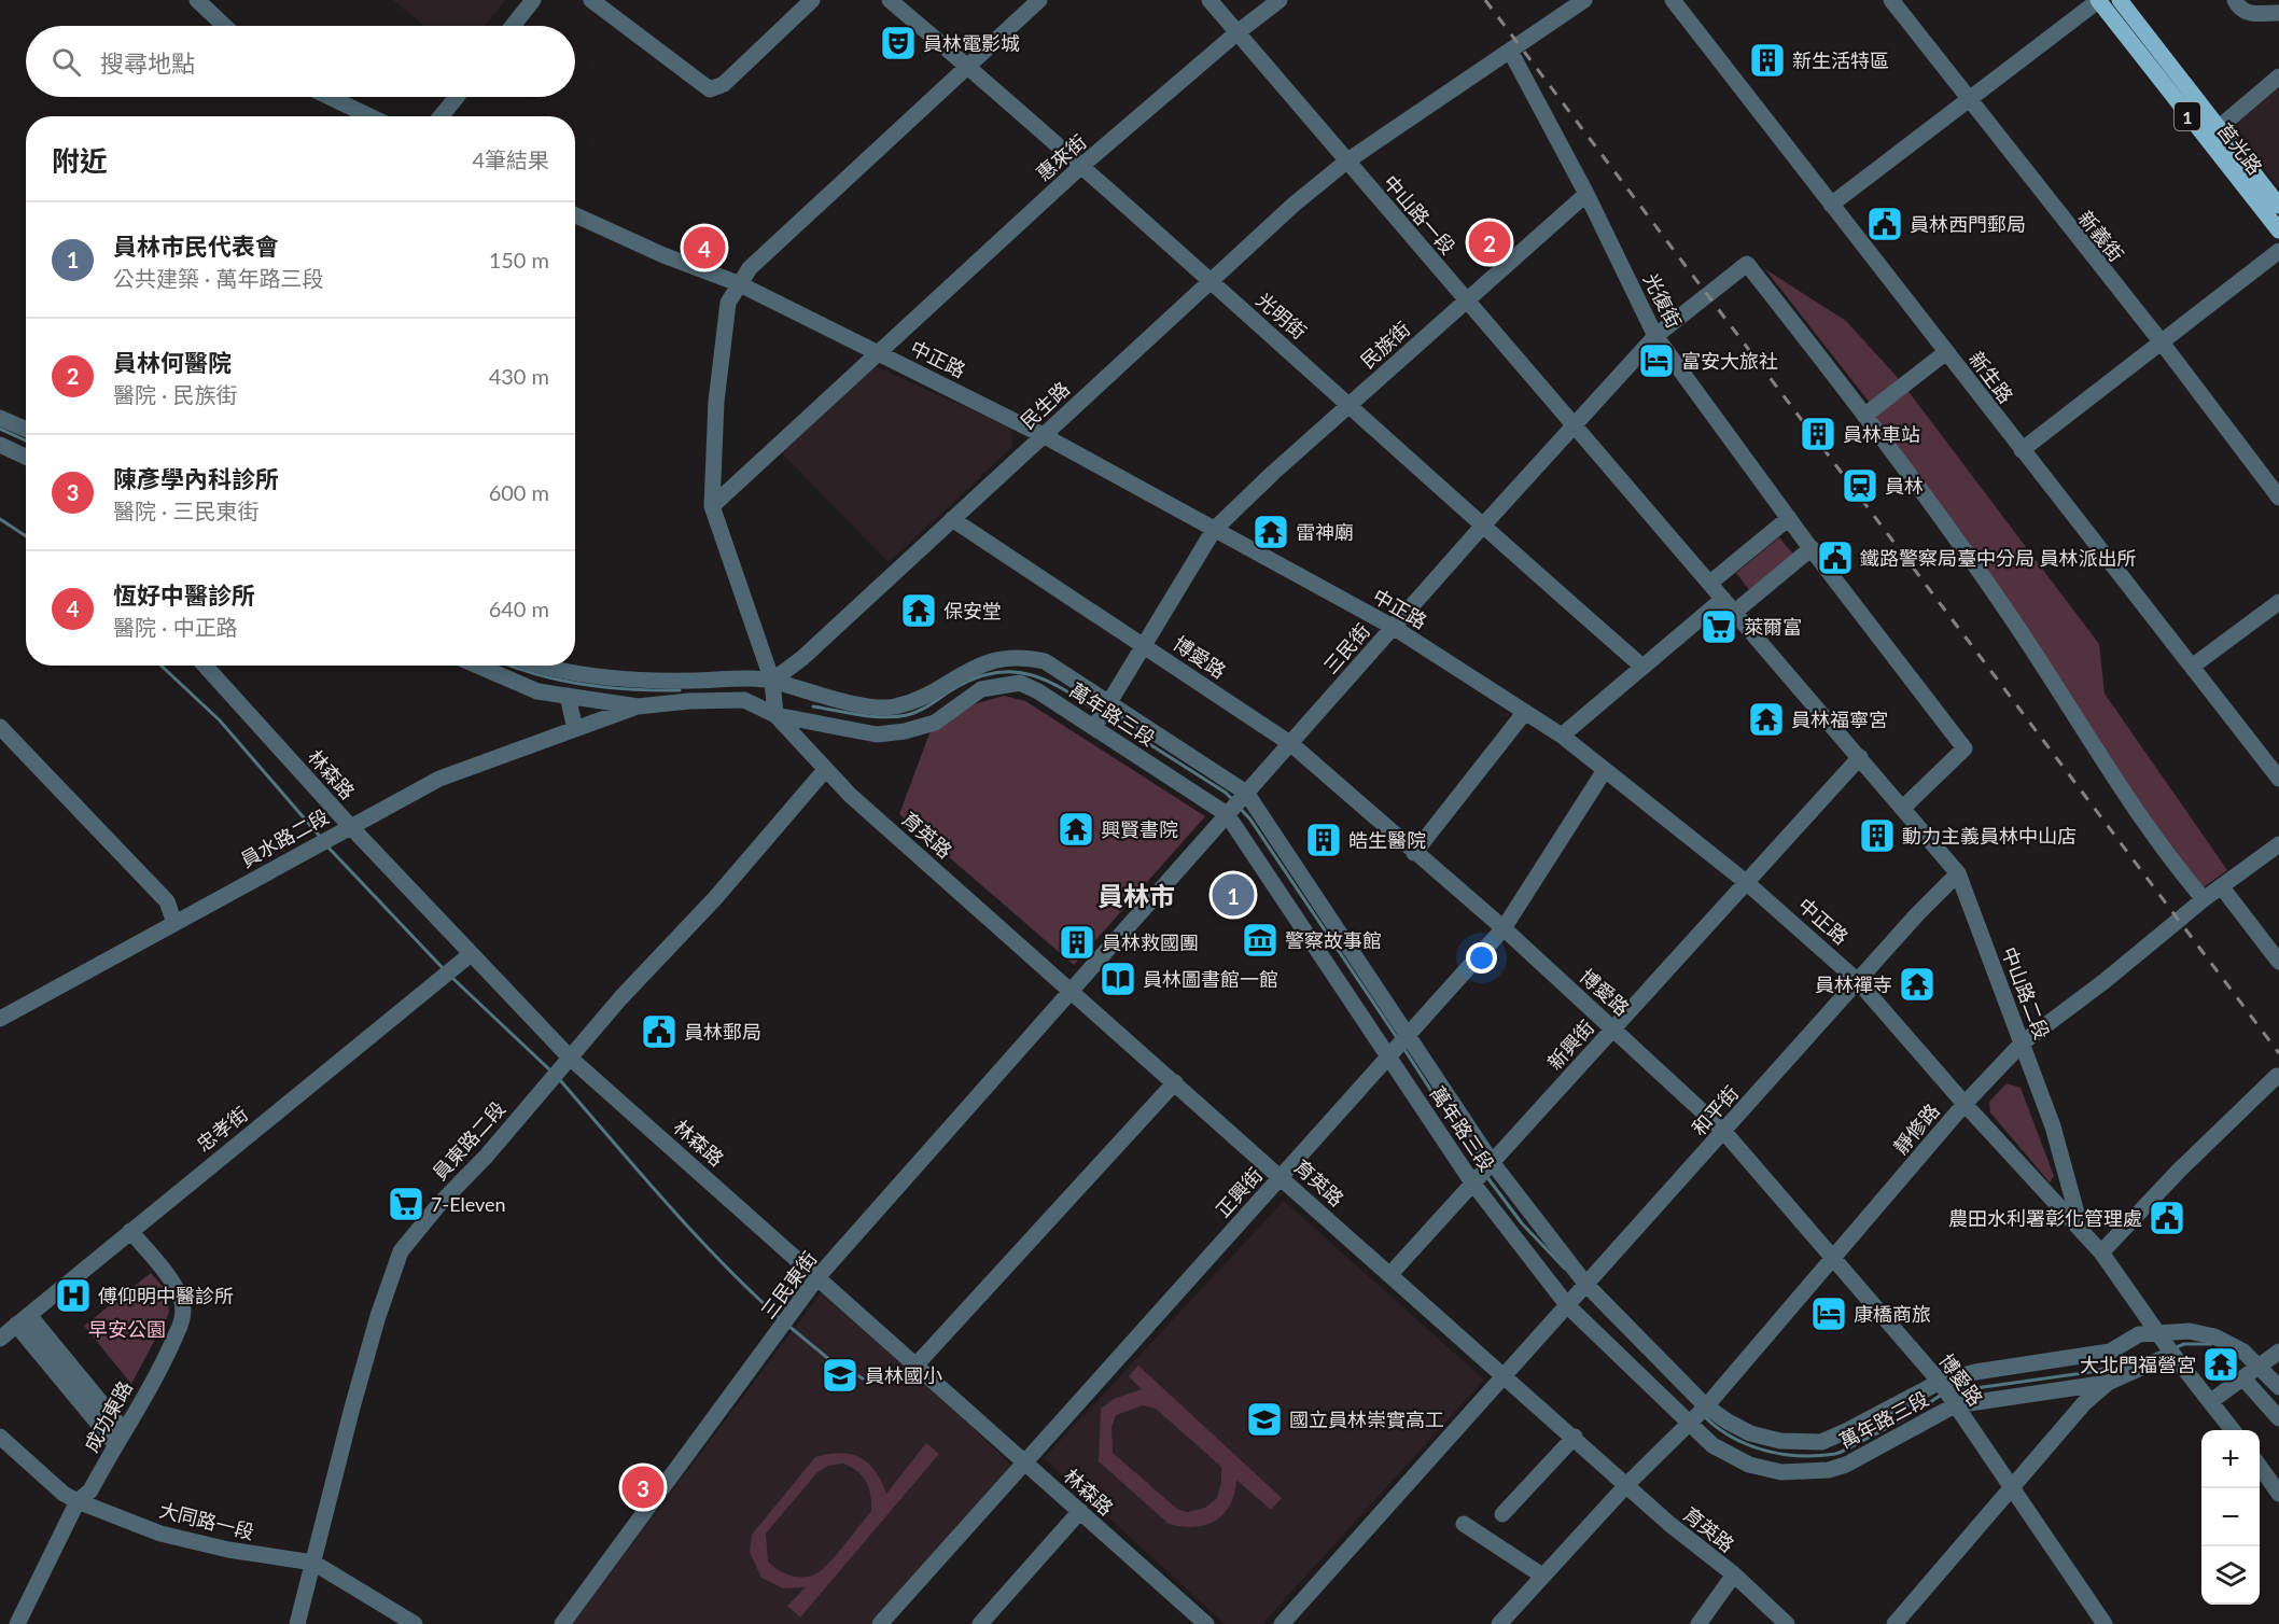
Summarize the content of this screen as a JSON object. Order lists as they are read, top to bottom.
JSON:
{
  "streets": {
    "main road": ["1", "莒光路"],
    "street": [
      "惠來街",
      "中山路一段",
      "新義街",
      "光復街",
      "光明街",
      "民族街",
      "中正路",
      "新生路",
      "民生路",
      "三民街",
      "博愛路",
      "萬年路三段",
      "林森路",
      "育英路",
      "員水路二段",
      "中山路二段",
      "新興街",
      "和平街",
      "忠孝街",
      "靜修路",
      "員東路二段",
      "正興街",
      "三民東街",
      "成功東路",
      "大同路一段"
    ]
  },
  "crossings": [
    ["惠來街", "中山路一段"],
    ["惠來街", "光明街"],
    ["惠來街", "中正路"],
    ["中山路一段", "民族街"],
    ["中山路一段", "民生路"],
    ["中山路一段", "三民街"],
    ["中山路一段", "中山路二段"],
    ["光復街", "民族街"],
    ["光復街", "三民街"],
    ["光復街", "中山路二段"],
    ["光明街", "民族街"],
    ["光明街", "民生路"],
    ["光明街", "三民街"],
    ["民族街", "中正路"],
    ["民族街", "博愛路"],
    ["民族街", "萬年路三段"],
    ["中正路", "民生路"],
    ["中正路", "三民街"],
    ["中正路", "中山路二段"],
    ["中正路", "新興街"],
    ["中正路", "和平街"],
    ["中正路", "靜修路"],
    ["中正路", "正興街"],
    ["民生路", "博愛路"],
    ["民生路", "萬年路三段"],
    ["三民街", "博愛路"],
    ["三民街", "萬年路三段"],
    ["三民街", "育英路"],
    ["三民街", "三民東街"],
    ["博愛路", "萬年路三段"],
    ["博愛路", "新興街"],
    ["博愛路", "和平街"],
    ["博愛路", "靜修路"],
    ["博愛路", "正興街"],
    ["萬年路三段", "育英路"],
    ["萬年路三段", "中山路二段"],
    ["萬年路三段", "新興街"],
    ["萬年路三段", "和平街"],
    ["萬年路三段", "靜修路"],
    ["萬年路三段", "正興街"],
    ["林森路", "員水路二段"],
    ["林森路", "忠孝街"],
    ["林森路", "員東路二段"],
    ["林森路", "正興街"],
    ["林森路", "三民東街"],
    ["育英路", "新興街"],
    ["育英路", "和平街"],
    ["育英路", "靜修路"],
    ["育英路", "員東路二段"],
    ["育英路", "正興街"],
    ["育英路", "三民東街"],
    ["中山路二段", "新興街"],
    ["中山路二段", "和平街"],
    ["中山路二段", "靜修路"],
    ["忠孝街", "成功東路"],
    ["員東路二段", "大同路一段"],
    ["成功東路", "大同路一段"]
  ],
  "districts": ["員林市"],
  "parks": ["早安公園"],
  "places": {
    "theatre": ["員林電影城"],
    "building": [
      "新生活特區",
      "員林車站",
      "動力主義員林中山店",
      "皓生醫院",
      "員林救國團"
    ],
    "public building": [
      "員林西門郵局",
      "鐵路警察局臺中分局 員林派出所",
      "員林郵局",
      "農田水利署彰化管理處"
    ],
    "hotel": ["富安大旅社", "康橋商旅"],
    "station": ["員林"],
    "temple": [
      "雷神廟",
      "保安堂",
      "員林福寧宮",
      "興賢書院",
      "員林禪寺",
      "大北門福營宮"
    ],
    "supermarket": ["萊爾富", "7-Eleven"],
    "museum": ["警察故事館"],
    "library": ["員林圖書館一館"],
    "hospital": ["傅仰明中醫診所"],
    "school or university": ["員林國小", "國立員林崇實高工"]
  },
  "page": {
    "search": "搜尋地點",
    "heading": ["附近", "4筆結果"],
    "list": [
      {
        "mark": "1",
        "name": "員林市民代表會",
        "note": "公共建築 · 萬年路三段",
        "value": "150 m"
      },
      {
        "mark": "2",
        "name": "員林何醫院",
        "note": "醫院 · 民族街",
        "value": "430 m"
      },
      {
        "mark": "3",
        "name": "陳彥學內科診所",
        "note": "醫院 · 三民東街",
        "value": "600 m"
      },
      {
        "mark": "4",
        "name": "恆好中醫診所",
        "note": "醫院 · 中正路",
        "value": "640 m"
      }
    ],
    "pins": [
      "2",
      "4",
      "1",
      "3"
    ],
    "map_buttons": ["+", "−"]
  }
}
